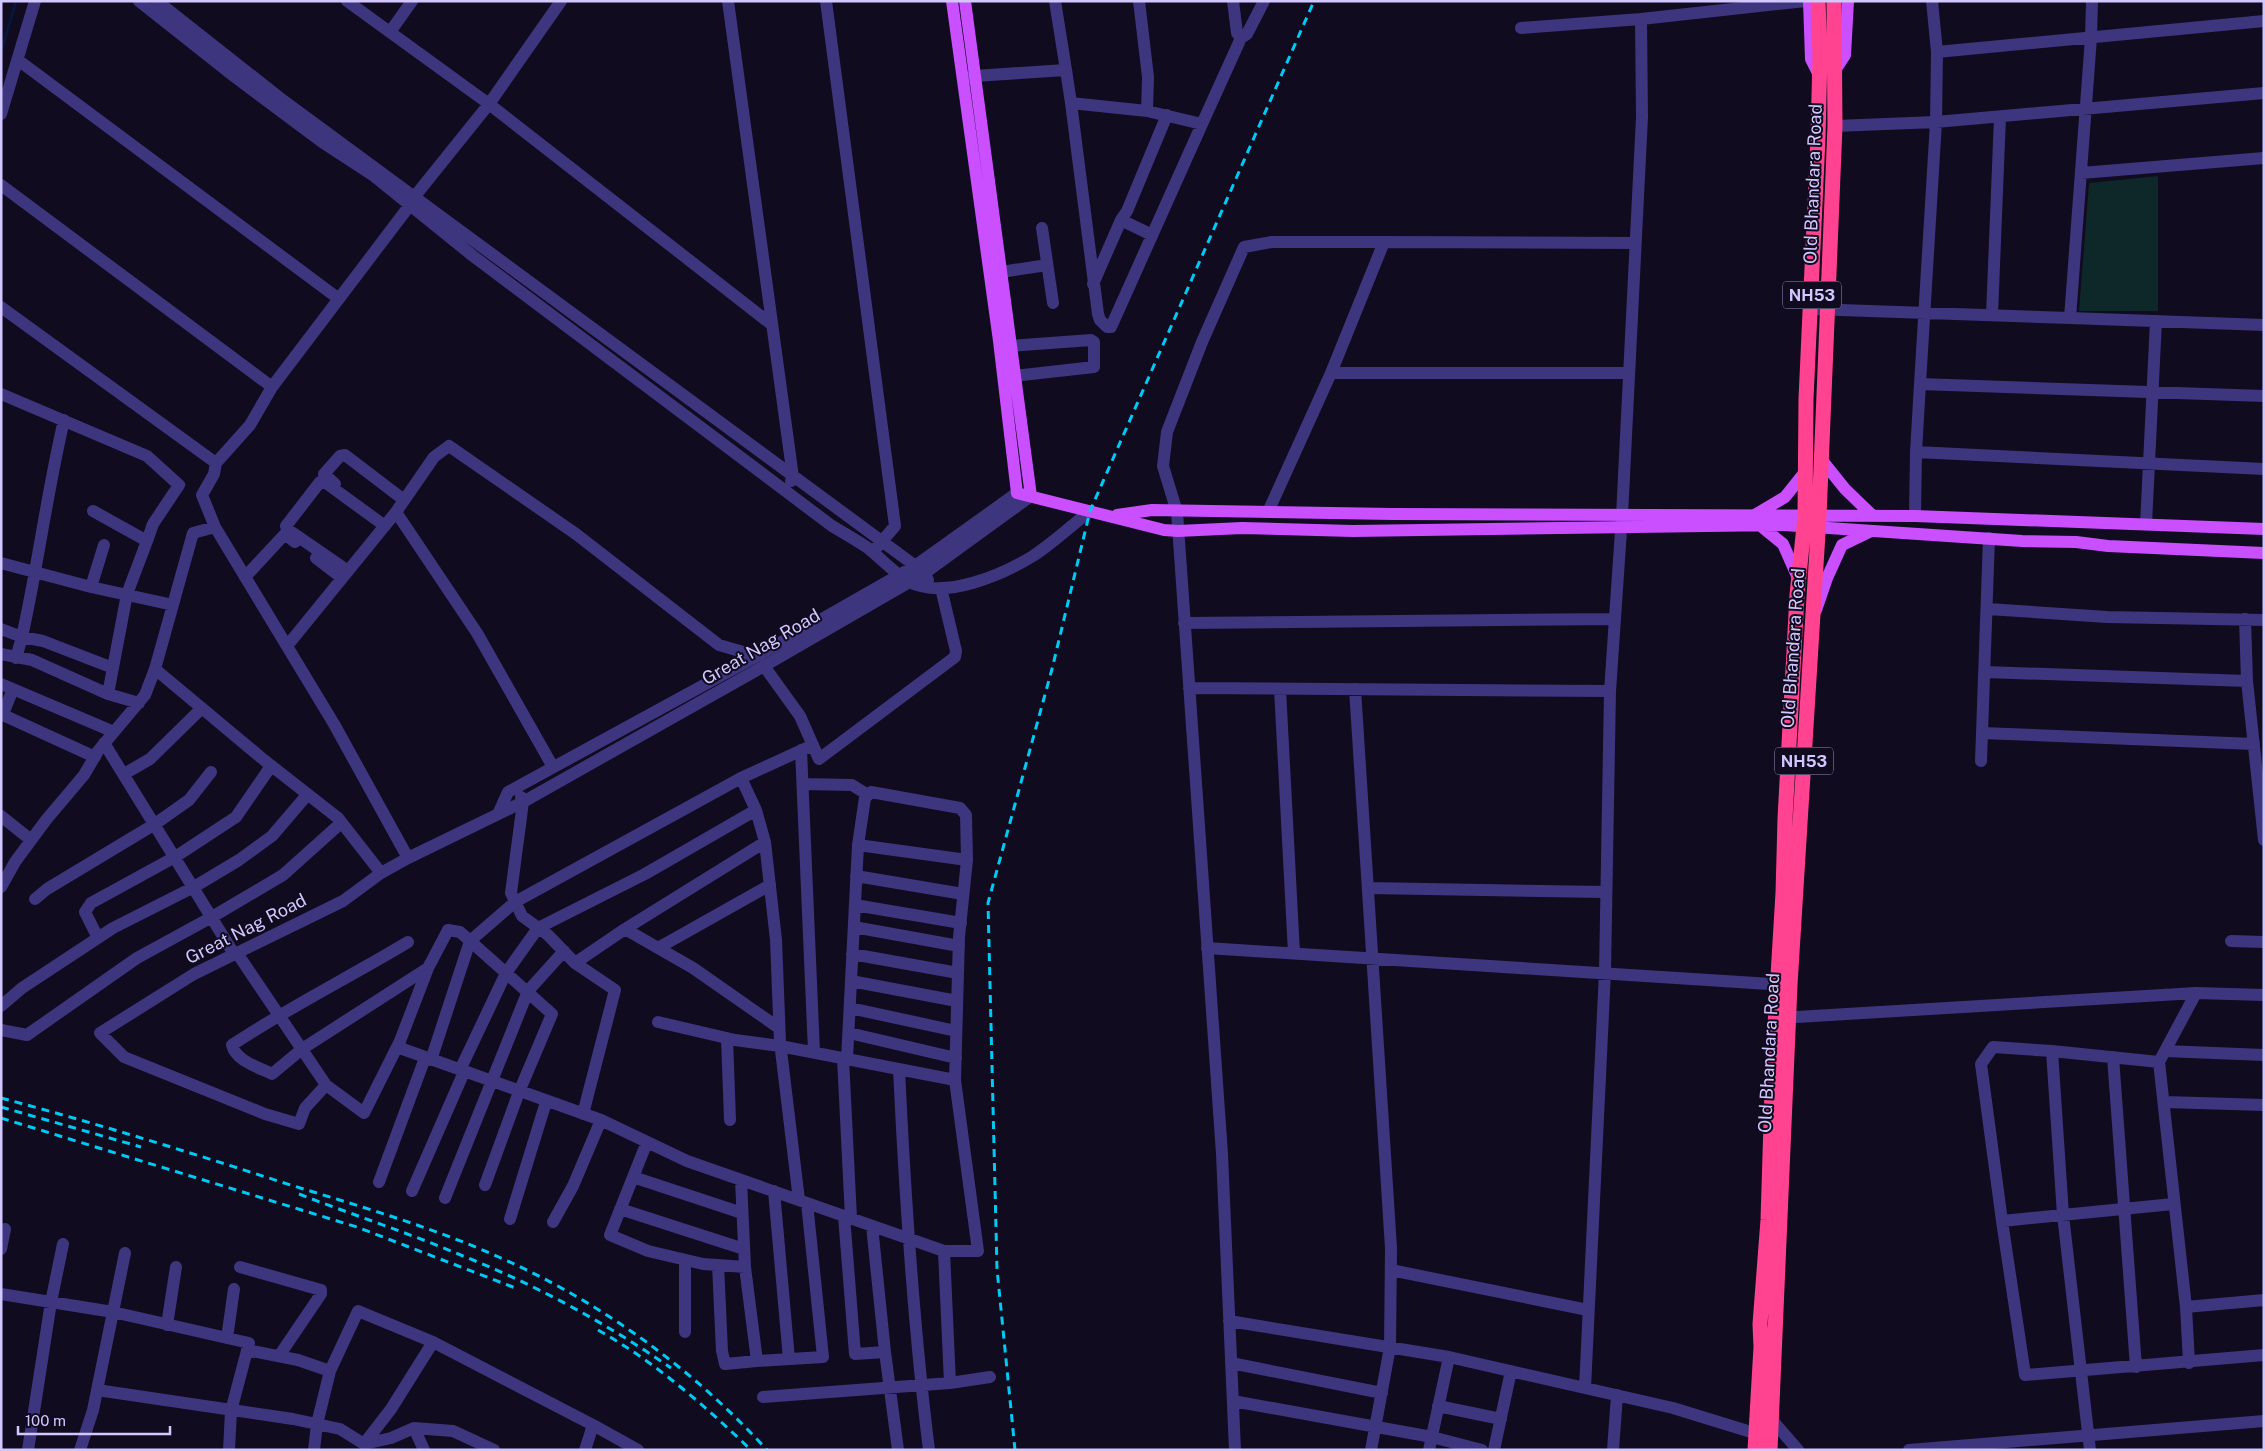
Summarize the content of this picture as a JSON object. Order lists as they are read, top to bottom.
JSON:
{
  "streets": {
    "highway": ["Old Bhandara Road", "NH53"],
    "street": ["Great Nag Road"]
  },
  "crossings": [
    ["Old Bhandara Road", "NH53"]
  ],
  "scale_bar": "100 m"
}
